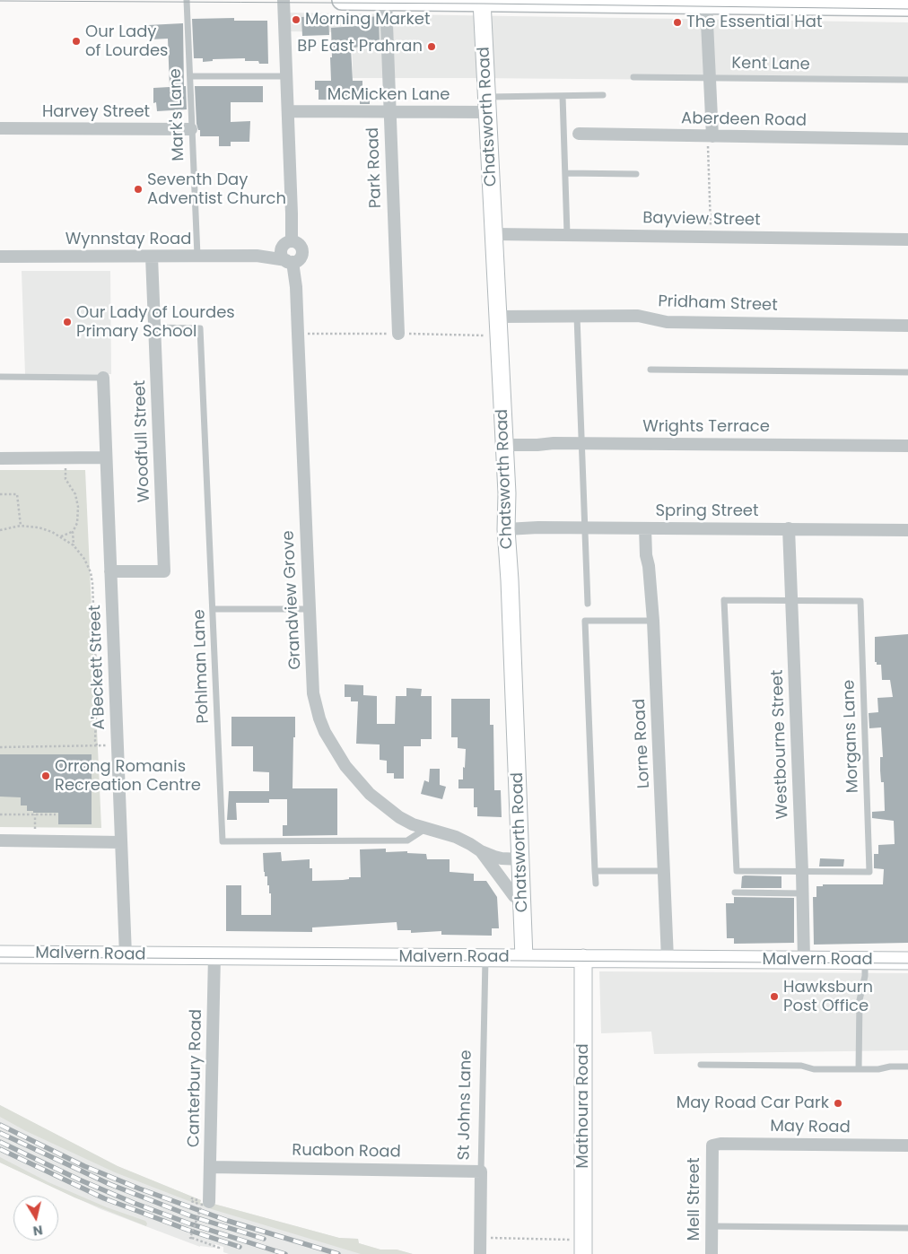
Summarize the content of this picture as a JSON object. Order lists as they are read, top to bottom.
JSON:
{
  "streets": {
    "street": [
      "McMicken Lane",
      "Harvey Street",
      "Chatsworth Road",
      "Aberdeen Road",
      "Park Road",
      "Bayview Street",
      "Wynnstay Road",
      "Pridham Street",
      "Wrights Terrace",
      "Woodfull Street",
      "Spring Street",
      "Grandview Grove",
      "A'Beckett Street",
      "Lorne Road",
      "Westbourne Street",
      "Malvern Road",
      "Canterbury Road",
      "St Johns Lane",
      "Mathoura Road",
      "May Road",
      "Ruabon Road",
      "Mell Street"
    ],
    "lane": [
      "Kent Lane",
      "Mark's Lane",
      "Pohlman Lane",
      "Morgans Lane"
    ]
  },
  "crossings": [
    ["McMicken Lane", "Chatsworth Road"],
    ["McMicken Lane", "Park Road"],
    ["Harvey Street", "Mark's Lane"],
    ["Mark's Lane", "Wynnstay Road"],
    ["Chatsworth Road", "Bayview Street"],
    ["Chatsworth Road", "Pridham Street"],
    ["Chatsworth Road", "Wrights Terrace"],
    ["Chatsworth Road", "Spring Street"],
    ["Chatsworth Road", "Grandview Grove"],
    ["Chatsworth Road", "Malvern Road"],
    ["Wynnstay Road", "Woodfull Street"],
    ["Wynnstay Road", "Grandview Grove"],
    ["Woodfull Street", "Pohlman Lane"],
    ["Woodfull Street", "A'Beckett Street"],
    ["Spring Street", "Lorne Road"],
    ["Spring Street", "Westbourne Street"],
    ["Grandview Grove", "Pohlman Lane"],
    ["A'Beckett Street", "Malvern Road"],
    ["Morgans Lane", "Westbourne Street"],
    ["Lorne Road", "Malvern Road"],
    ["Westbourne Street", "Malvern Road"],
    ["Malvern Road", "Canterbury Road"],
    ["Malvern Road", "St Johns Lane"],
    ["Malvern Road", "Mathoura Road"],
    ["Canterbury Road", "Ruabon Road"],
    ["St Johns Lane", "Ruabon Road"],
    ["May Road", "Mell Street"]
  ],
  "places": [
    "Morning Market",
    "The Essential Hat",
    "Our Lady of Lourdes",
    "BP East Prahran",
    "Seventh Day Adventist Church",
    "Our Lady of Lourdes Primary School",
    "Orrong Romanis Recreation Centre",
    "Hawksburn Post Office",
    "May Road Car Park"
  ],
  "north": "bottom"
}
